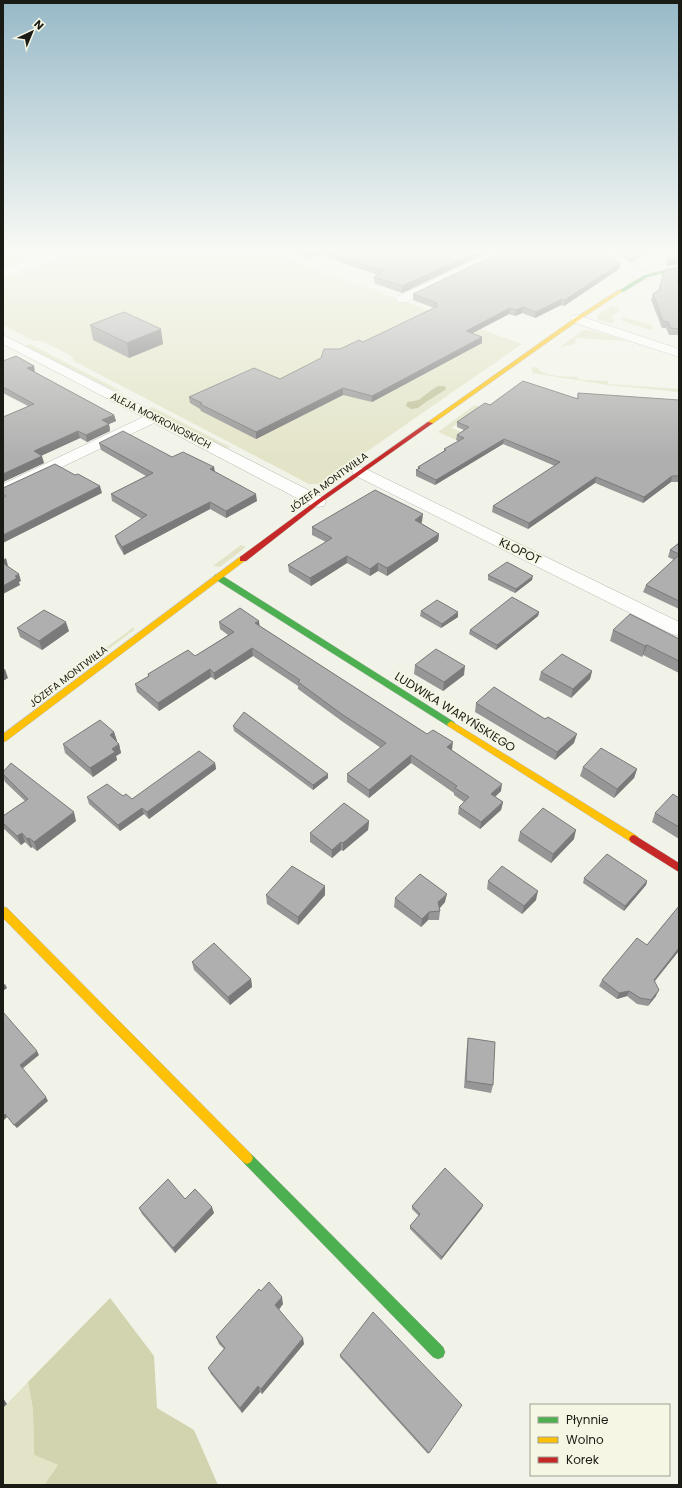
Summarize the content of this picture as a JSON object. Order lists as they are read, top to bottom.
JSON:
{
  "streets": {
    "street": [
      "ALEJA MOKRONOSKICH",
      "JÓZEFA MONTWIŁŁA",
      "KŁOPOT",
      "LUDWIKA WARYŃSKIEGO"
    ]
  },
  "crossings": [
    ["ALEJA MOKRONOSKICH", "JÓZEFA MONTWIŁŁA"],
    ["JÓZEFA MONTWIŁŁA", "KŁOPOT"],
    ["JÓZEFA MONTWIŁŁA", "LUDWIKA WARYŃSKIEGO"]
  ],
  "legend": ["Płynnie", "Wolno", "Korek"],
  "north": "top right"
}
